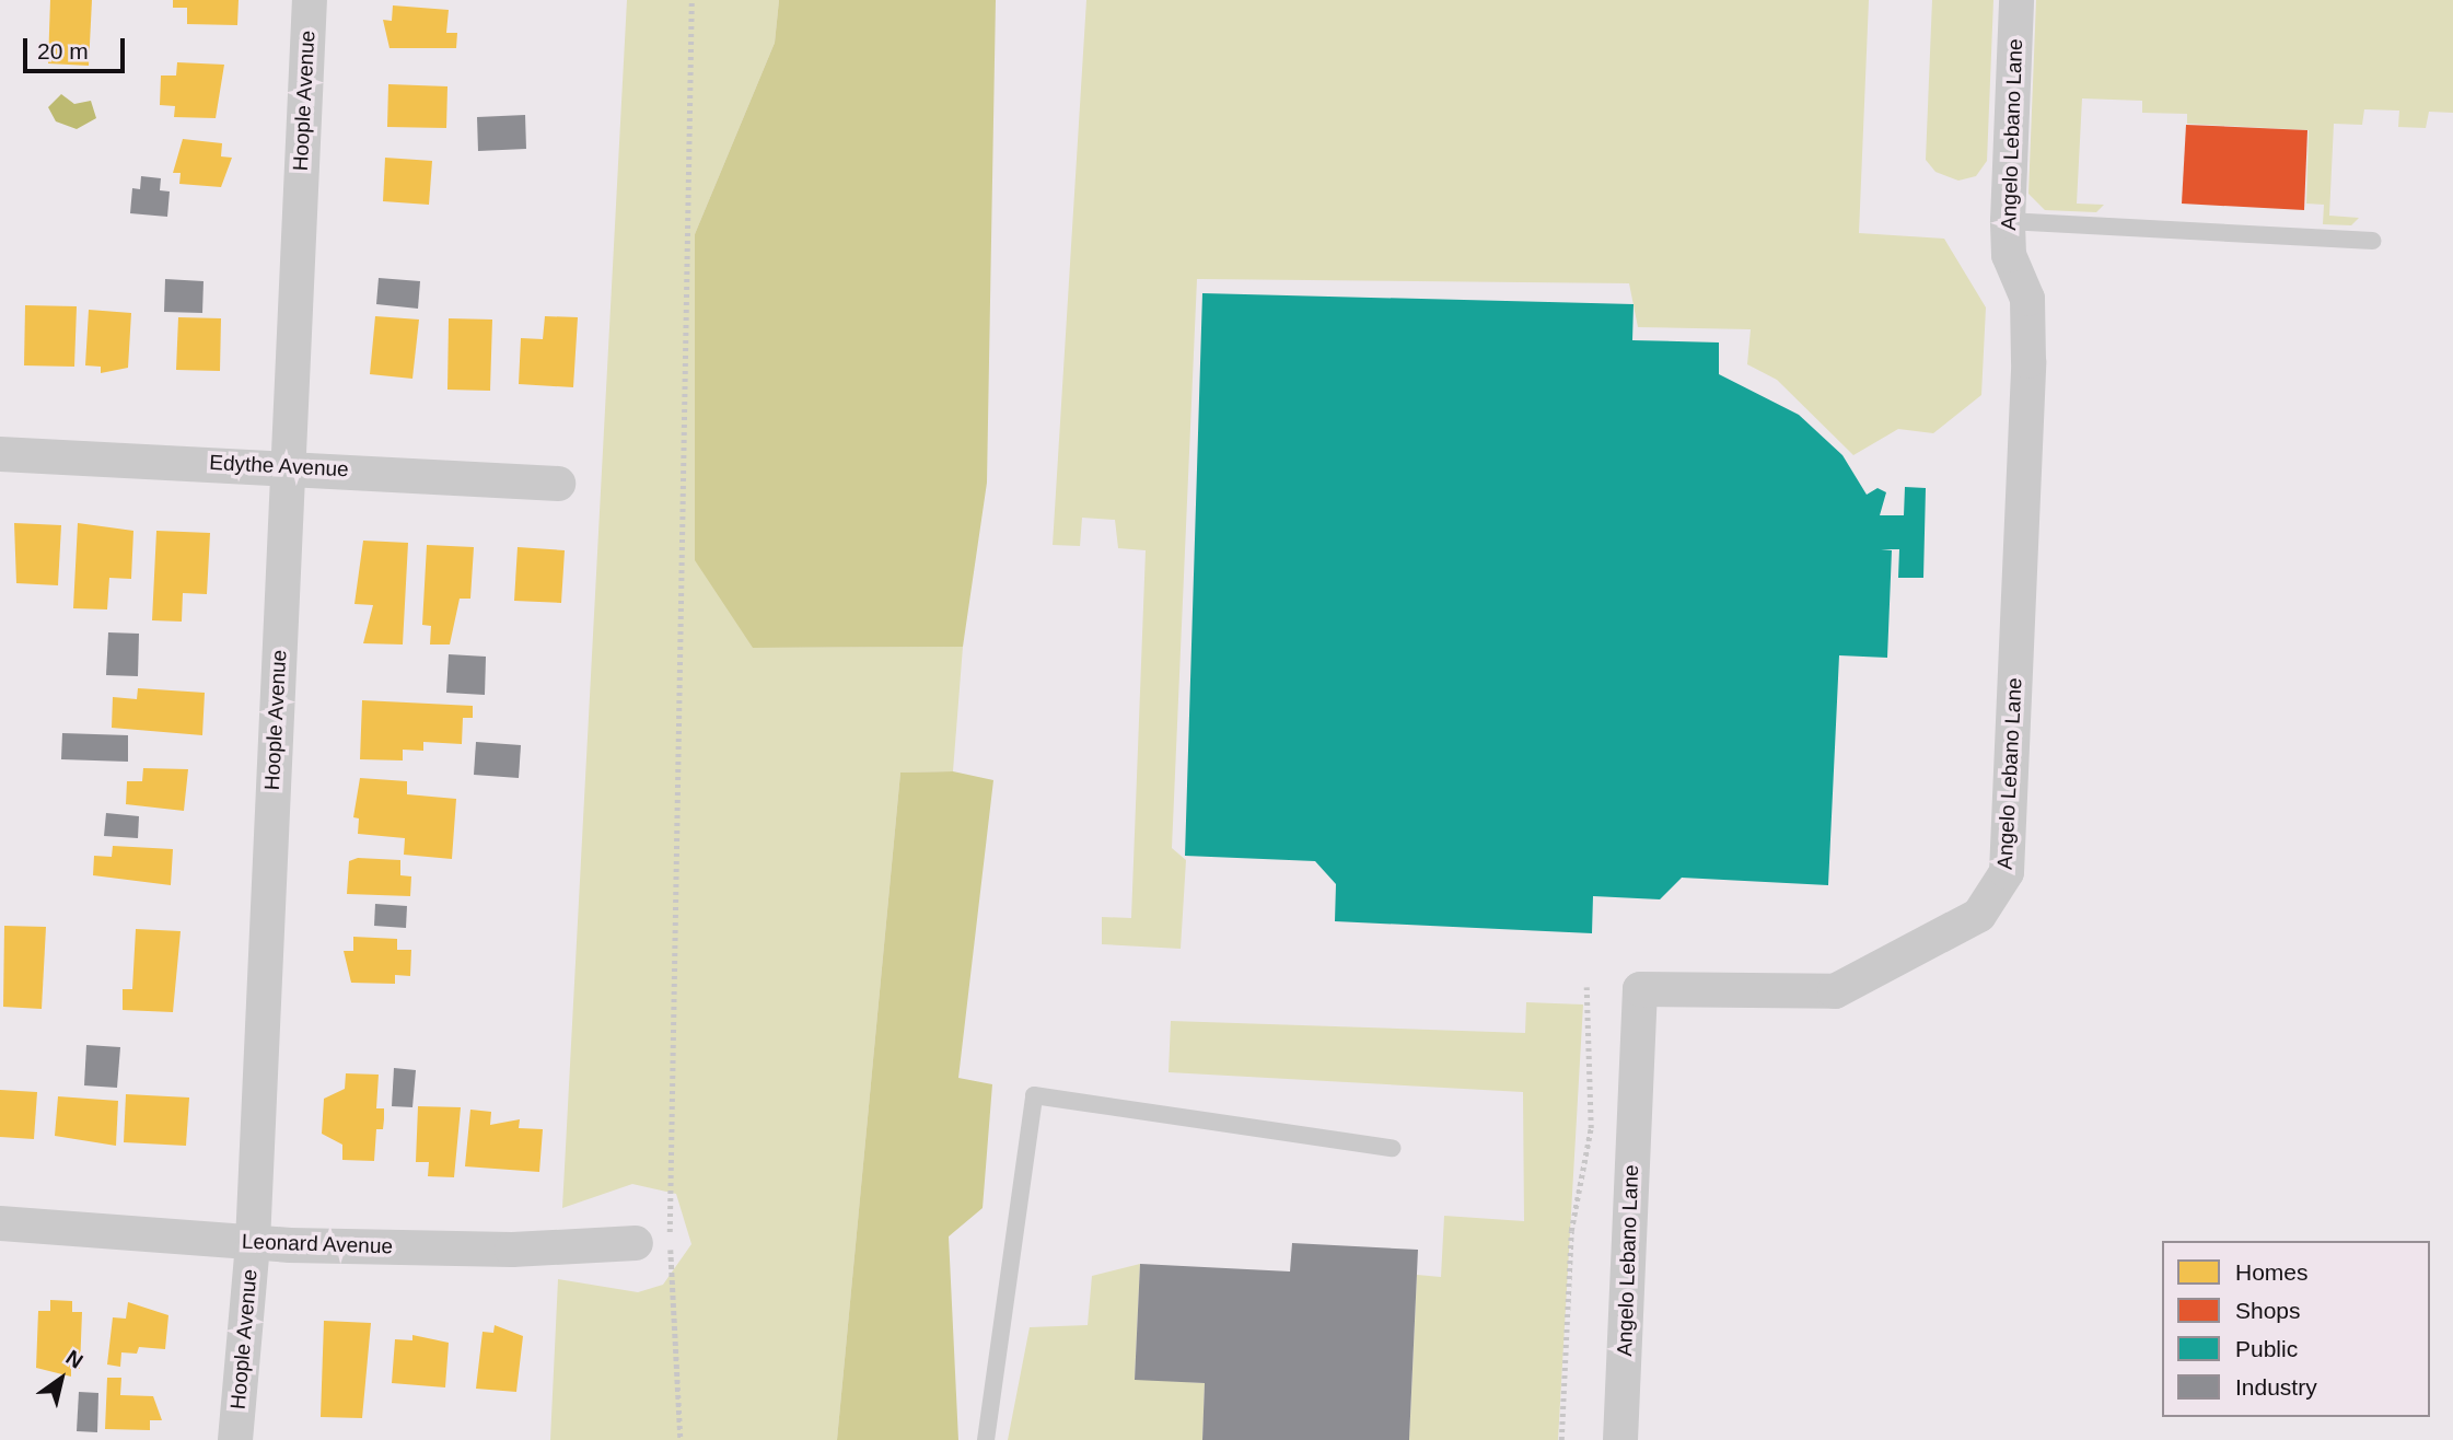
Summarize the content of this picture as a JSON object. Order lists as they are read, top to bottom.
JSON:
{
  "streets": {
    "street": [
      "Hoople Avenue",
      "Angelo Lebano Lane",
      "Edythe Avenue",
      "Leonard Avenue"
    ]
  },
  "crossings": [
    ["Hoople Avenue", "Edythe Avenue"],
    ["Hoople Avenue", "Leonard Avenue"]
  ],
  "legend": [
    "Homes",
    "Shops",
    "Public",
    "Industry"
  ],
  "scale_bar": "20 m",
  "north": "top right"
}
